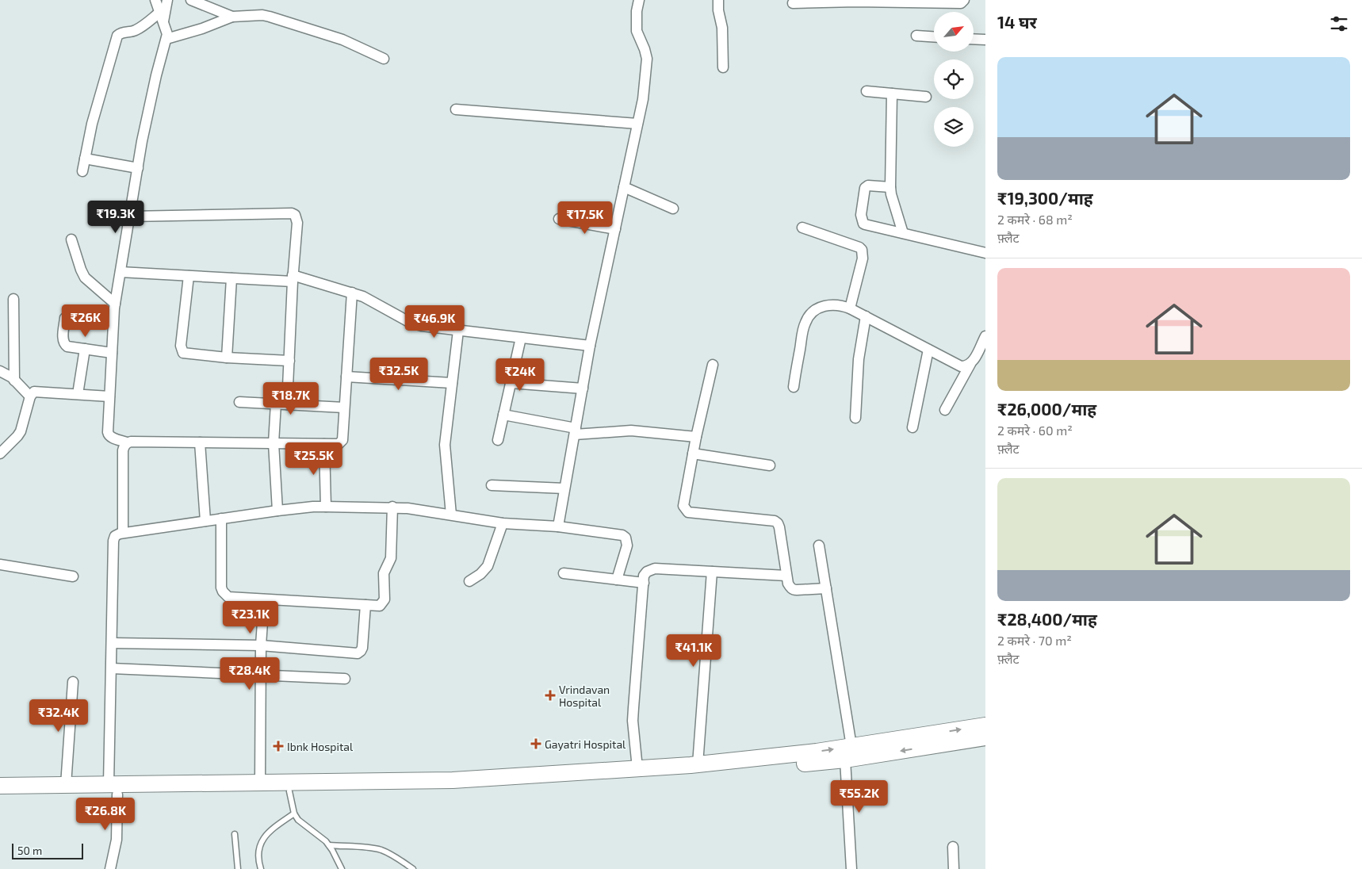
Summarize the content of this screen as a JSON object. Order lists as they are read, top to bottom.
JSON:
{
  "places": {
    "health": ["Vrindavan Hospital", "Gayatri Hospital", "Ibnk Hospital"]
  },
  "scale_bar": "50 m",
  "north": "top right",
  "page": {
    "heading": "14 घर",
    "list": [
      {
        "name": "₹19,300/माह",
        "note": "2 कमरे · 68 m² · फ़्लैट"
      },
      {
        "name": "₹26,000/माह",
        "note": "2 कमरे · 60 m² · फ़्लैट"
      },
      {
        "name": "₹28,400/माह",
        "note": "2 कमरे · 70 m² · फ़्लैट"
      }
    ],
    "price": [
      "₹19.3K",
      "₹17.5K",
      "₹26K",
      "₹46.9K",
      "₹32.5K",
      "₹24K",
      "₹18.7K",
      "₹25.5K",
      "₹23.1K",
      "₹41.1K",
      "₹28.4K",
      "₹32.4K",
      "₹55.2K",
      "₹26.8K"
    ],
    "scale": "50 m"
  }
}
